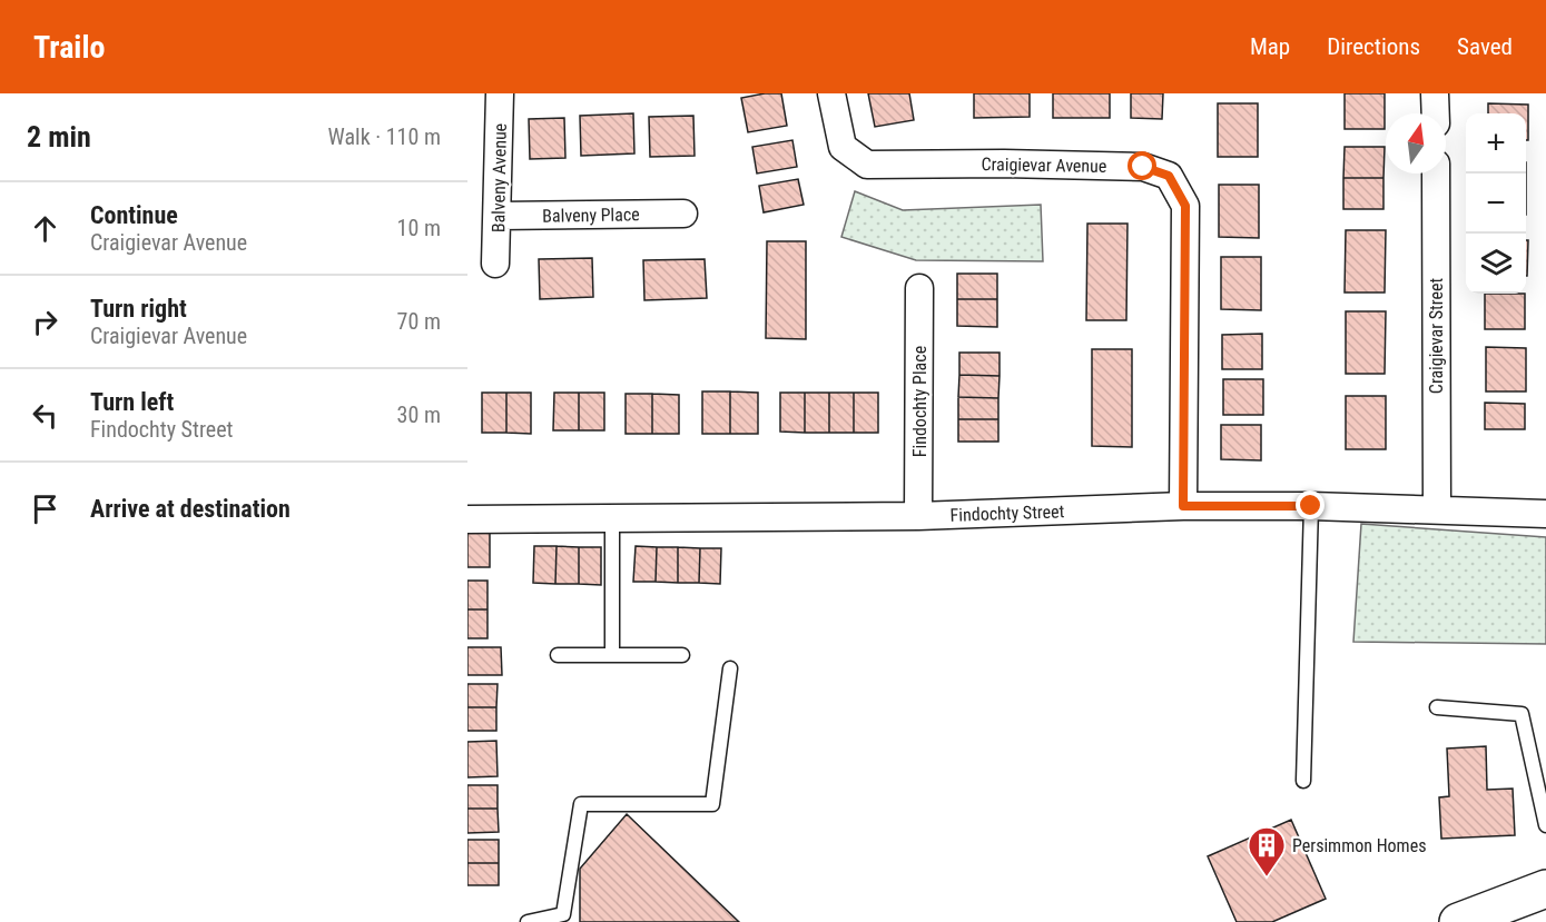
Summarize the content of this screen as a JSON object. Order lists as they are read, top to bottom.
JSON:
{
  "streets": {
    "street": [
      "Craigievar Avenue",
      "Balveny Avenue",
      "Balveny Place",
      "Craigievar Street",
      "Findochty Place",
      "Findochty Street"
    ]
  },
  "crossings": [
    ["Craigievar Avenue", "Findochty Street"],
    ["Balveny Avenue", "Balveny Place"],
    ["Craigievar Street", "Findochty Street"],
    ["Findochty Place", "Findochty Street"]
  ],
  "places": {
    "building": ["Persimmon Homes"]
  },
  "north": "top",
  "page": {
    "header": "Trailo",
    "nav": ["Map", "Directions", "Saved"],
    "heading": ["2 min", "Walk · 110 m"],
    "map_buttons": ["+", "−"],
    "list": [
      ["Continue", "Craigievar Avenue", "10 m"],
      ["Turn right", "Craigievar Avenue", "70 m"],
      ["Turn left", "Findochty Street", "30 m"],
      "Arrive at destination"
    ]
  }
}
